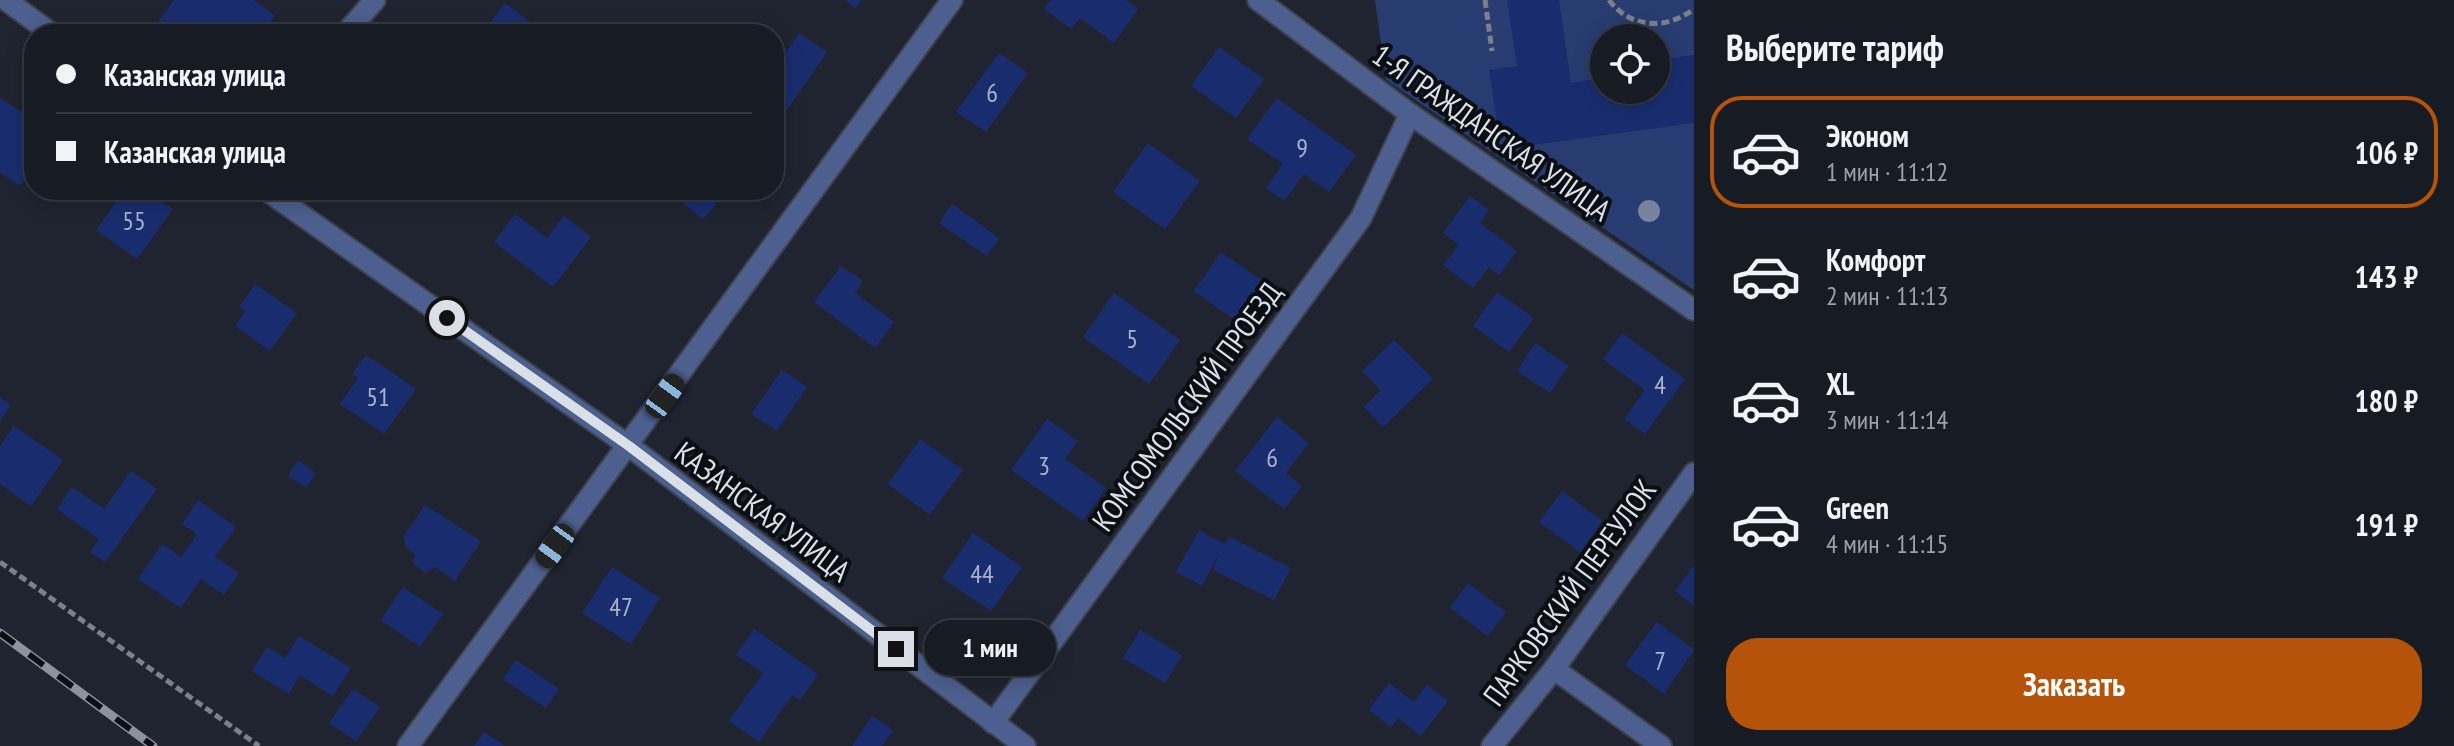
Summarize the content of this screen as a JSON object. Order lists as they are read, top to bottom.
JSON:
{
  "streets": {
    "street": [
      "1-Я ГРАЖДАНСКАЯ УЛИЦА",
      "КОМСОМОЛЬСКИЙ ПРОЕЗД",
      "КАЗАНСКАЯ УЛИЦА",
      "ПАРКОВСКИЙ ПЕРЕУЛОК"
    ]
  },
  "crossings": [
    ["1-Я ГРАЖДАНСКАЯ УЛИЦА", "КОМСОМОЛЬСКИЙ ПРОЕЗД"],
    ["КОМСОМОЛЬСКИЙ ПРОЕЗД", "КАЗАНСКАЯ УЛИЦА"]
  ],
  "house_numbers": [
    "6",
    "9",
    "55",
    "5",
    "4",
    "51",
    "6",
    "3",
    "44",
    "47",
    "7"
  ],
  "page": {
    "heading": "Выберите тариф",
    "banner": ["Казанская улица", "Казанская улица"],
    "list": [
      {
        "name": "Эконом",
        "note": "1 мин · 11:12",
        "value": "106 ₽"
      },
      {
        "name": "Комфорт",
        "note": "2 мин · 11:13",
        "value": "143 ₽"
      },
      {
        "name": "XL",
        "note": "3 мин · 11:14",
        "value": "180 ₽"
      },
      {
        "name": "Green",
        "note": "4 мин · 11:15",
        "value": "191 ₽"
      }
    ],
    "bubble": "1 мин",
    "buttons": "Заказать"
  }
}
